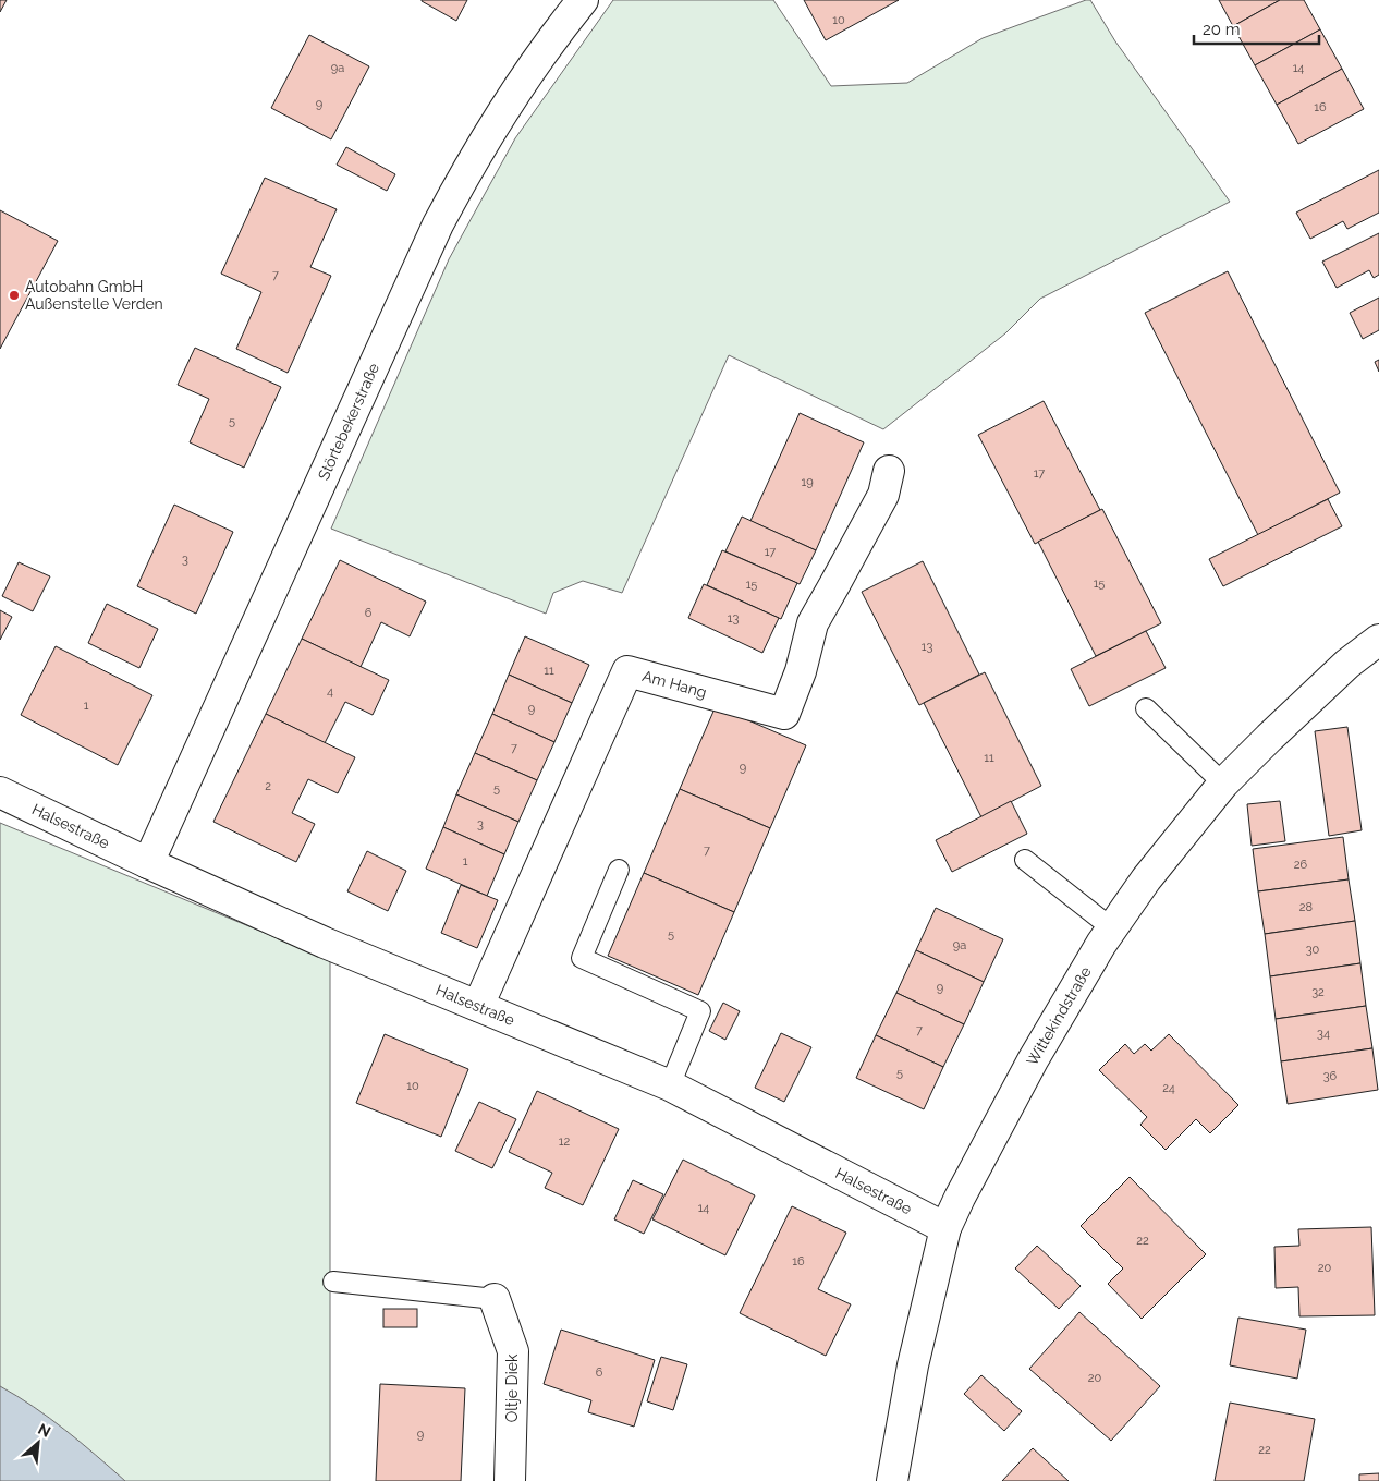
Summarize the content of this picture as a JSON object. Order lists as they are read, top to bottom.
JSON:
{
  "streets": {
    "street": [
      "Störtebekerstraße",
      "Am Hang",
      "Halsestraße",
      "Wittekindstraße",
      "Oltje Diek"
    ]
  },
  "crossings": [
    ["Störtebekerstraße", "Halsestraße"],
    ["Am Hang", "Halsestraße"],
    ["Halsestraße", "Wittekindstraße"]
  ],
  "places": ["Autobahn GmbH Außenstelle Verden"],
  "house_numbers": [
    "10",
    "9a",
    "14",
    "9",
    "16",
    "7",
    "5",
    "17",
    "19",
    "17",
    "3",
    "15",
    "15",
    "6",
    "13",
    "13",
    "11",
    "4",
    "1",
    "9",
    "7",
    "11",
    "9",
    "2",
    "5",
    "3",
    "7",
    "1",
    "26",
    "28",
    "5",
    "9a",
    "30",
    "9",
    "32",
    "7",
    "34",
    "5",
    "36",
    "10",
    "24",
    "12",
    "14",
    "22",
    "16",
    "20",
    "6",
    "20",
    "9",
    "22"
  ],
  "scale_bar": "20 m",
  "north": "top right"
}
